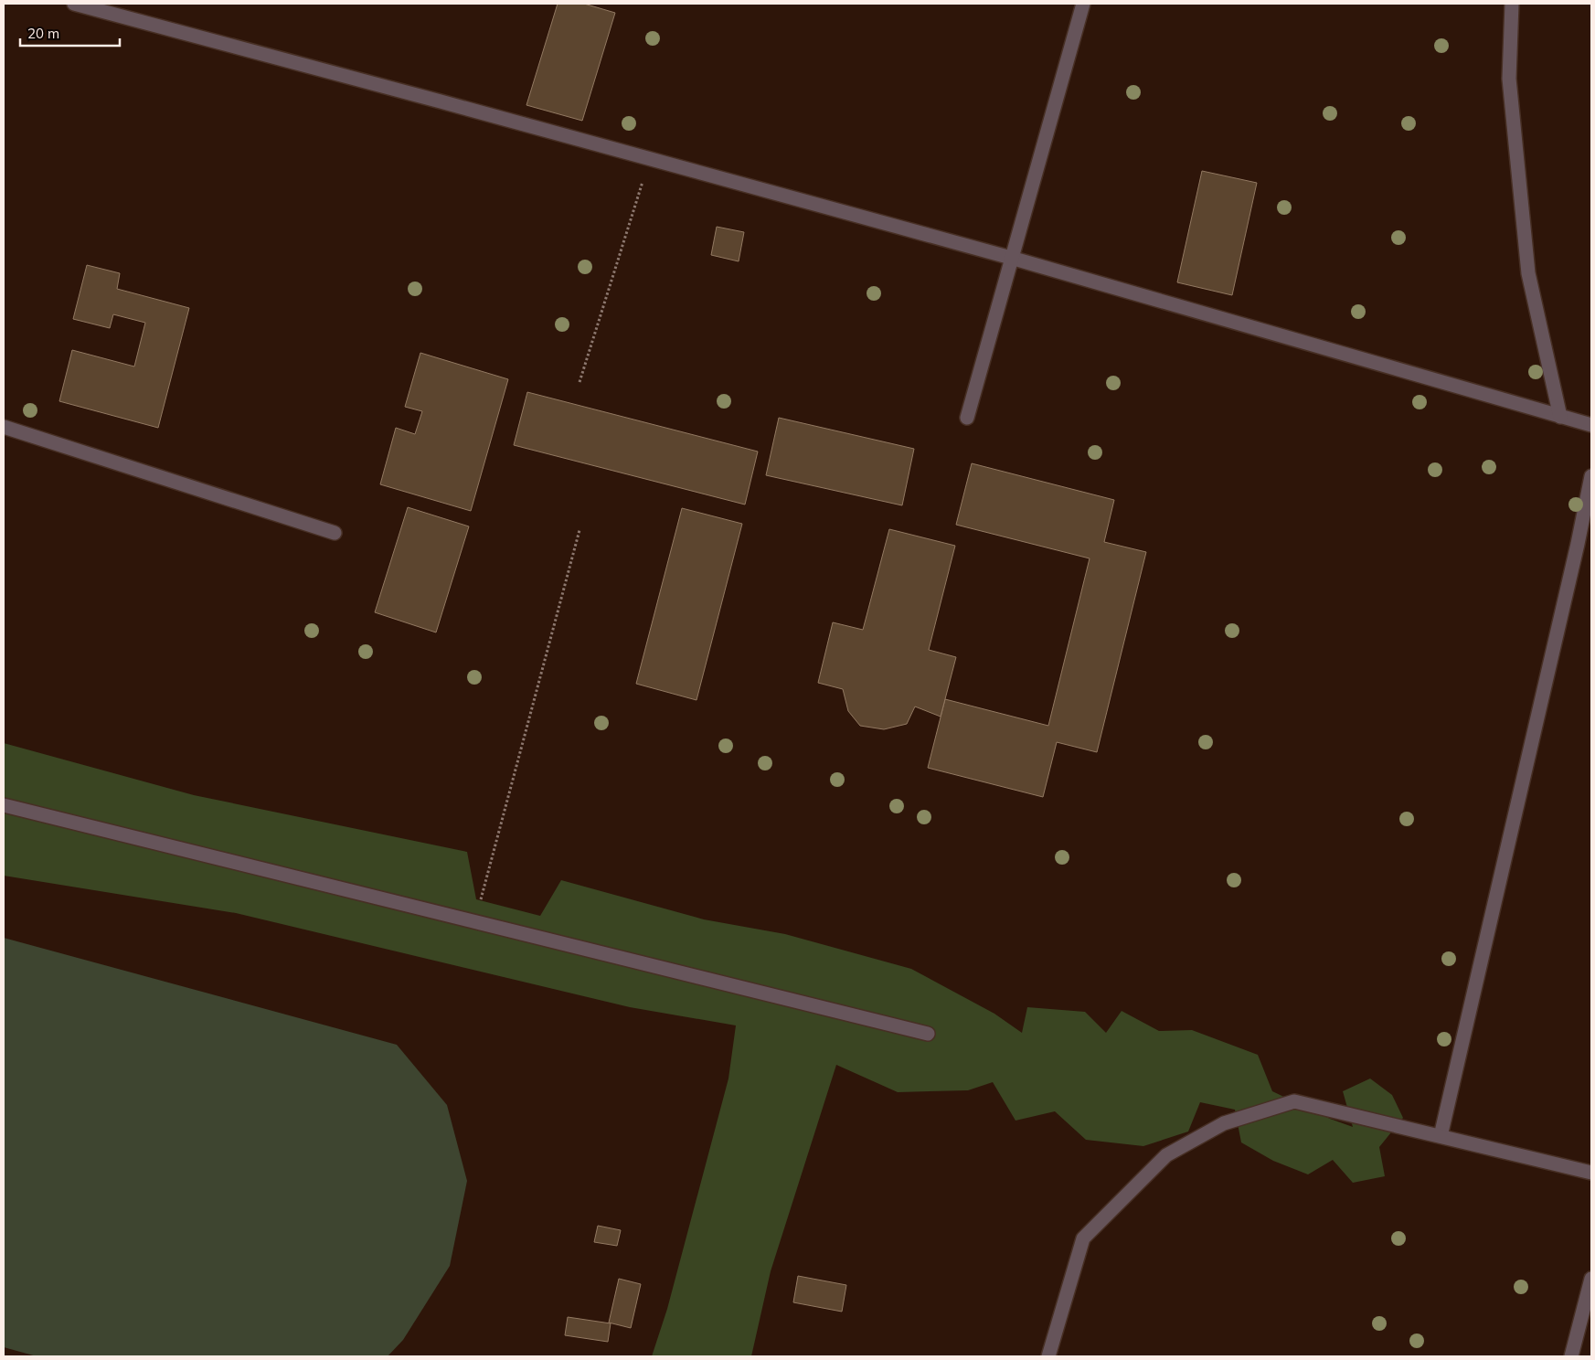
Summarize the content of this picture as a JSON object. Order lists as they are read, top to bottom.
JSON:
{
  "scale_bar": "20 m"
}
